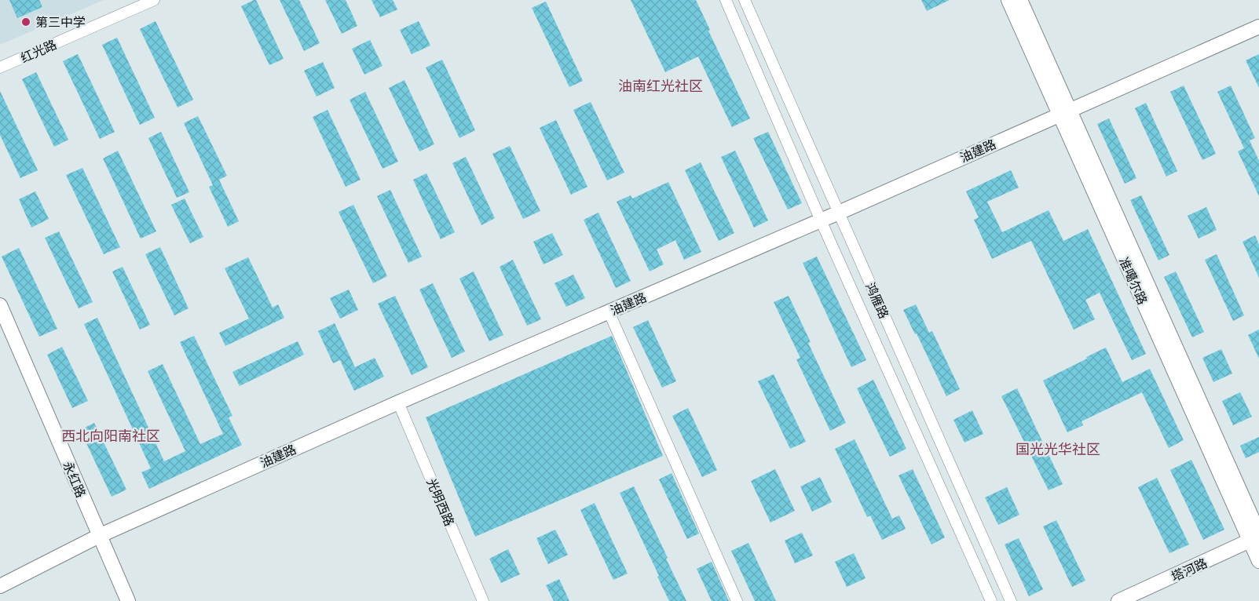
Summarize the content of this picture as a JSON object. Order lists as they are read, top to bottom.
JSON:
{
  "streets": {
    "main road": [
      "油建路",
      "准噶尔路",
      "永红路",
      "塔河路"
    ],
    "street": ["红光路", "鸿雁路", "光明西路"]
  },
  "crossings": [
    ["油建路", "准噶尔路"],
    ["油建路", "鸿雁路"],
    ["油建路", "永红路"],
    ["油建路", "光明西路"],
    ["准噶尔路", "塔河路"]
  ],
  "districts": ["油南红光社区", "西北向阳南社区", "国光光华社区"],
  "places": ["第三中学"]
}
